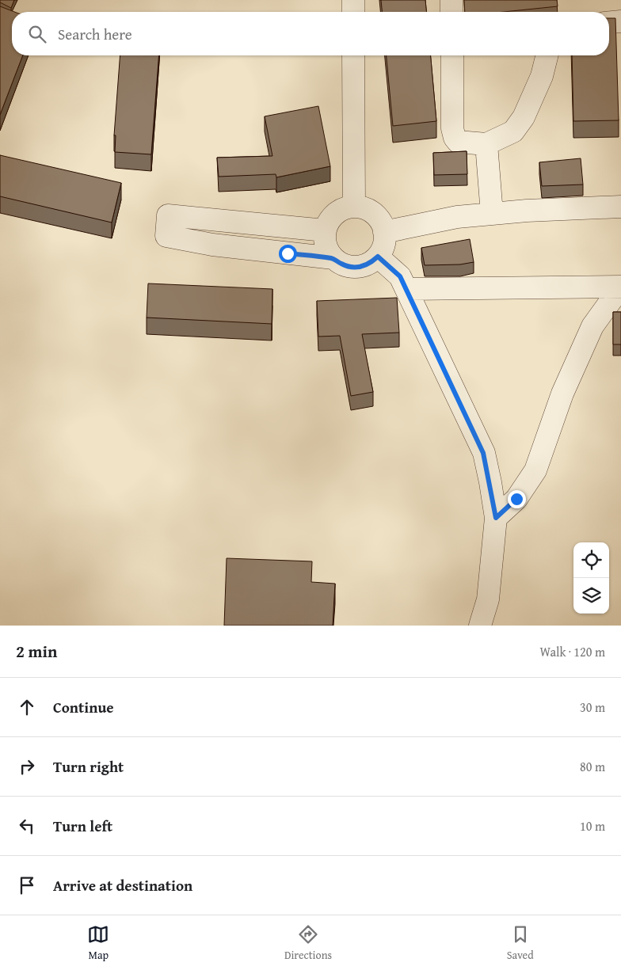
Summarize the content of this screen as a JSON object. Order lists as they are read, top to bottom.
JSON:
{
  "page": {
    "search": "Search here",
    "heading": ["2 min", "Walk · 120 m"],
    "list": [
      ["Continue", "30 m"],
      ["Turn right", "80 m"],
      ["Turn left", "10 m"],
      "Arrive at destination"
    ],
    "nav": ["Map", "Directions", "Saved"]
  }
}
